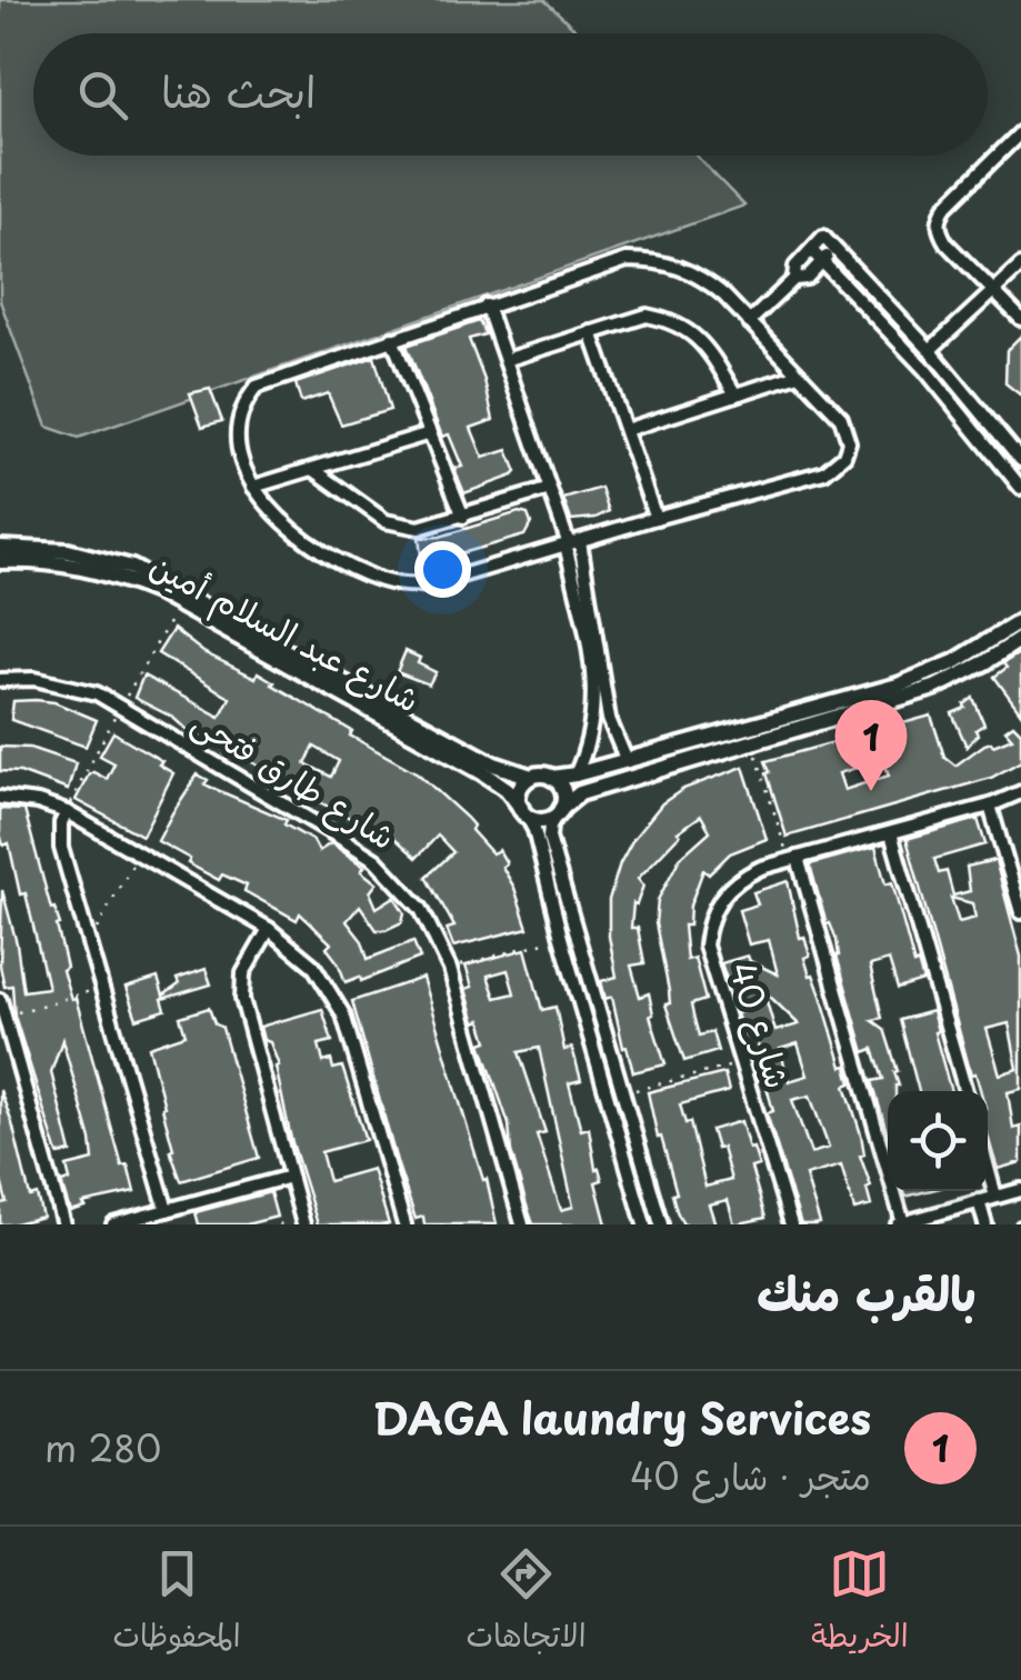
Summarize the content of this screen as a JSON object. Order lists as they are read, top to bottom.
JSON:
{
  "streets": {
    "street": ["شارع عبد السلام أمين", "شارع طارق فتحى", "شارع 40"]
  },
  "page": {
    "search": "ابحث هنا",
    "pins": "1",
    "heading": "بالقرب منك",
    "list": [
      {
        "mark": "1",
        "name": "DAGA laundry Services",
        "note": "متجر · شارع 40",
        "value": "280 m"
      }
    ],
    "nav": ["الخريطة", "الاتجاهات", "المحفوظات"]
  }
}
